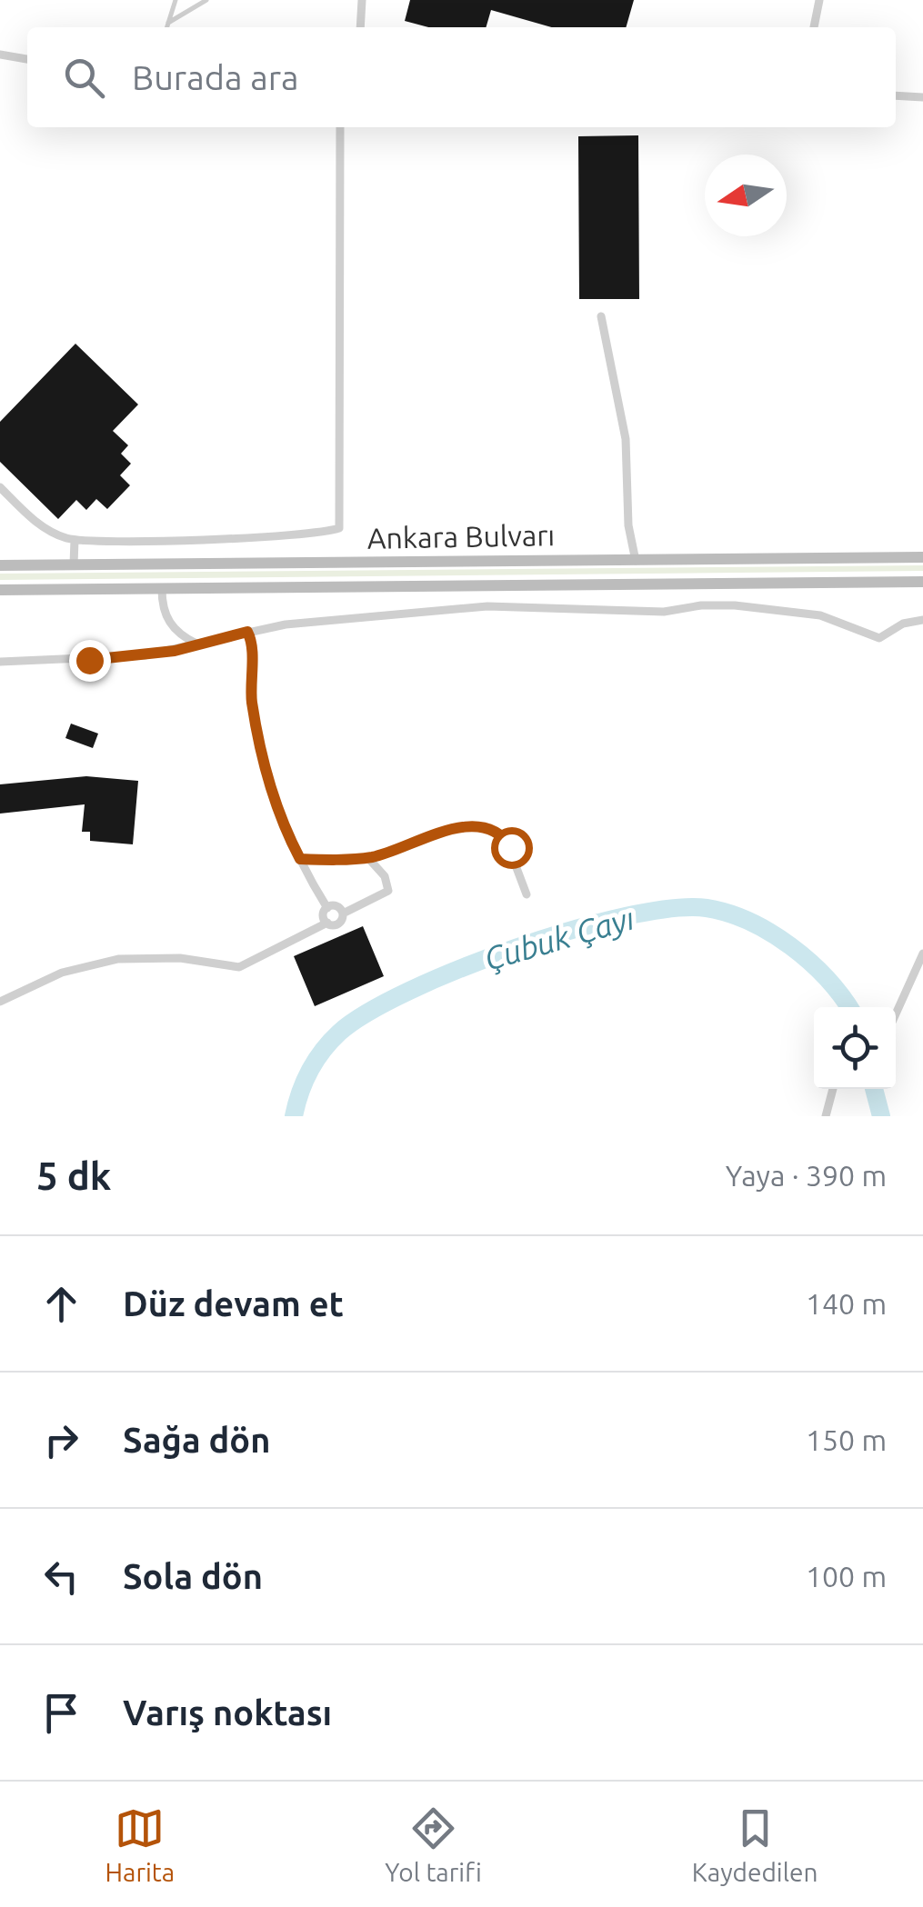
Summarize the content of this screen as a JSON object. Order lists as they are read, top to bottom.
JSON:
{
  "streets": {
    "main road": ["Ankara Bulvarı"]
  },
  "water": ["Çubuk Çayı"],
  "north": "left",
  "page": {
    "search": "Burada ara",
    "heading": ["5 dk", "Yaya · 390 m"],
    "list": [
      ["Düz devam et", "140 m"],
      ["Sağa dön", "150 m"],
      ["Sola dön", "100 m"],
      "Varış noktası"
    ],
    "nav": ["Harita", "Yol tarifi", "Kaydedilen"]
  }
}
